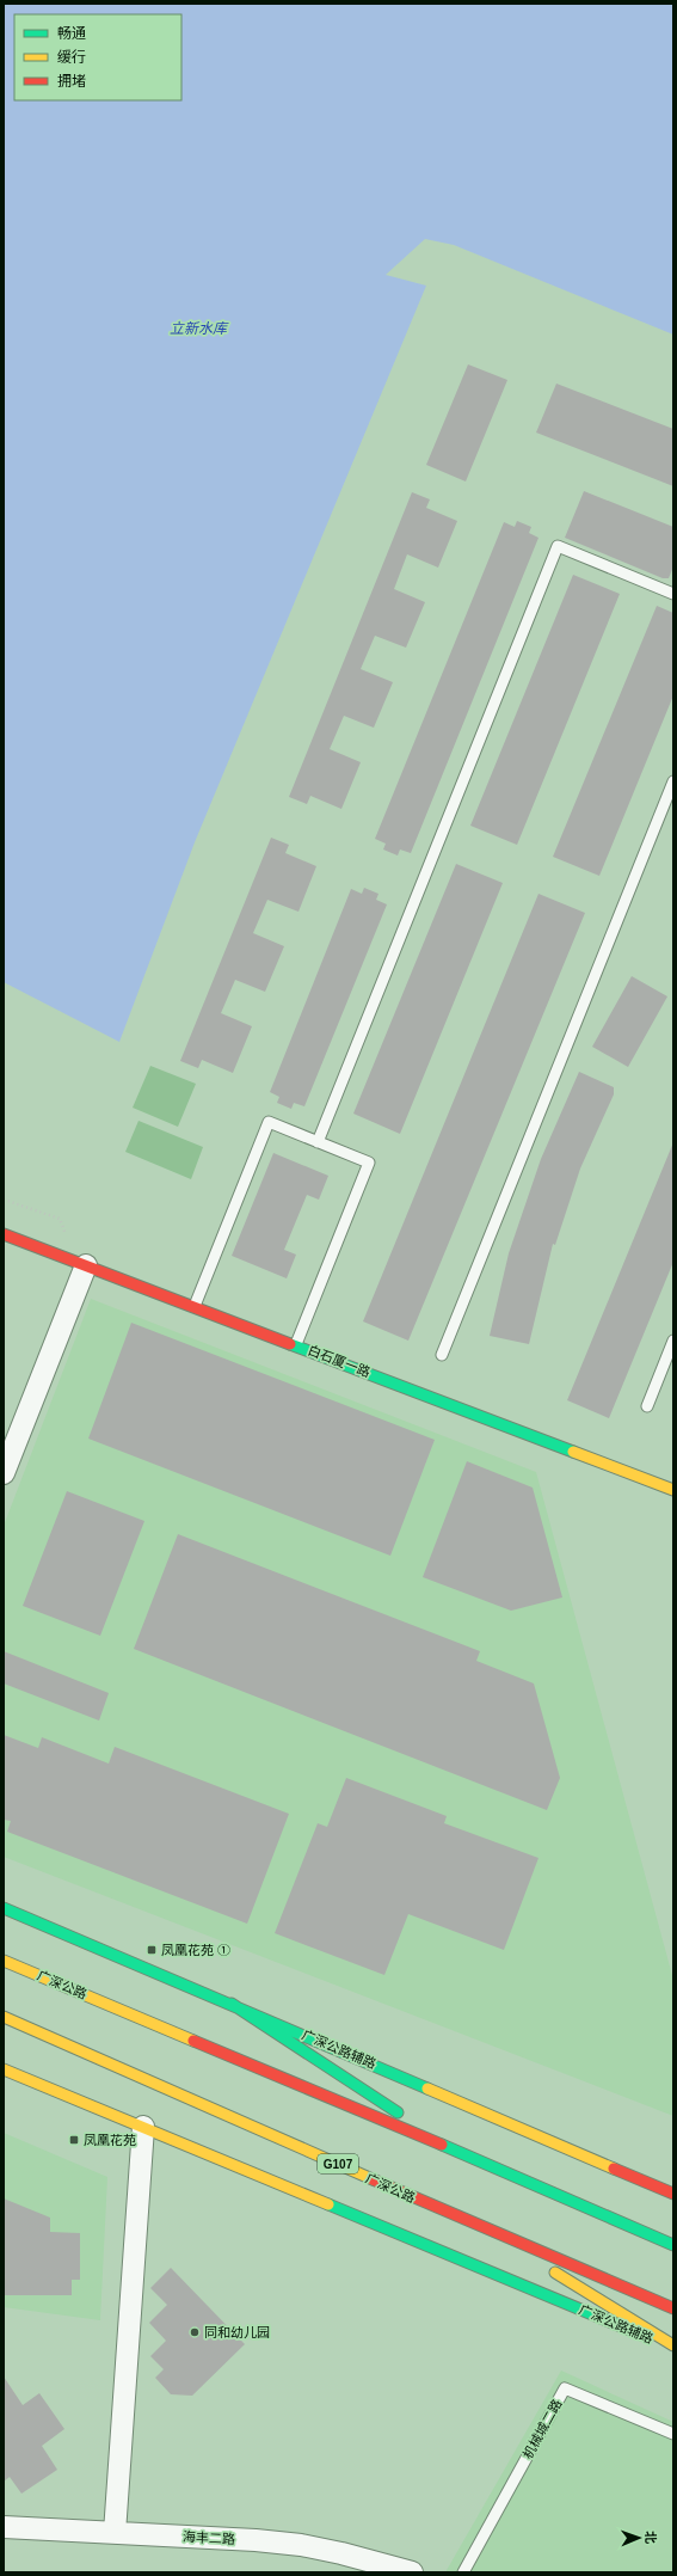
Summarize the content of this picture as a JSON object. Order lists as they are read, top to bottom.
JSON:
{
  "streets": {
    "main road": [
      "白石厦一路",
      "广深公路",
      "广深公路辅路",
      "G107"
    ],
    "street": ["海丰二路"],
    "lane": ["机械城二路"]
  },
  "water": ["立新水库"],
  "places": {
    "transit": ["凤凰花苑 ①", "凤凰花苑"],
    "other": ["同和幼儿园"]
  },
  "legend": ["畅通", "缓行", "拥堵"],
  "north": "right"
}
